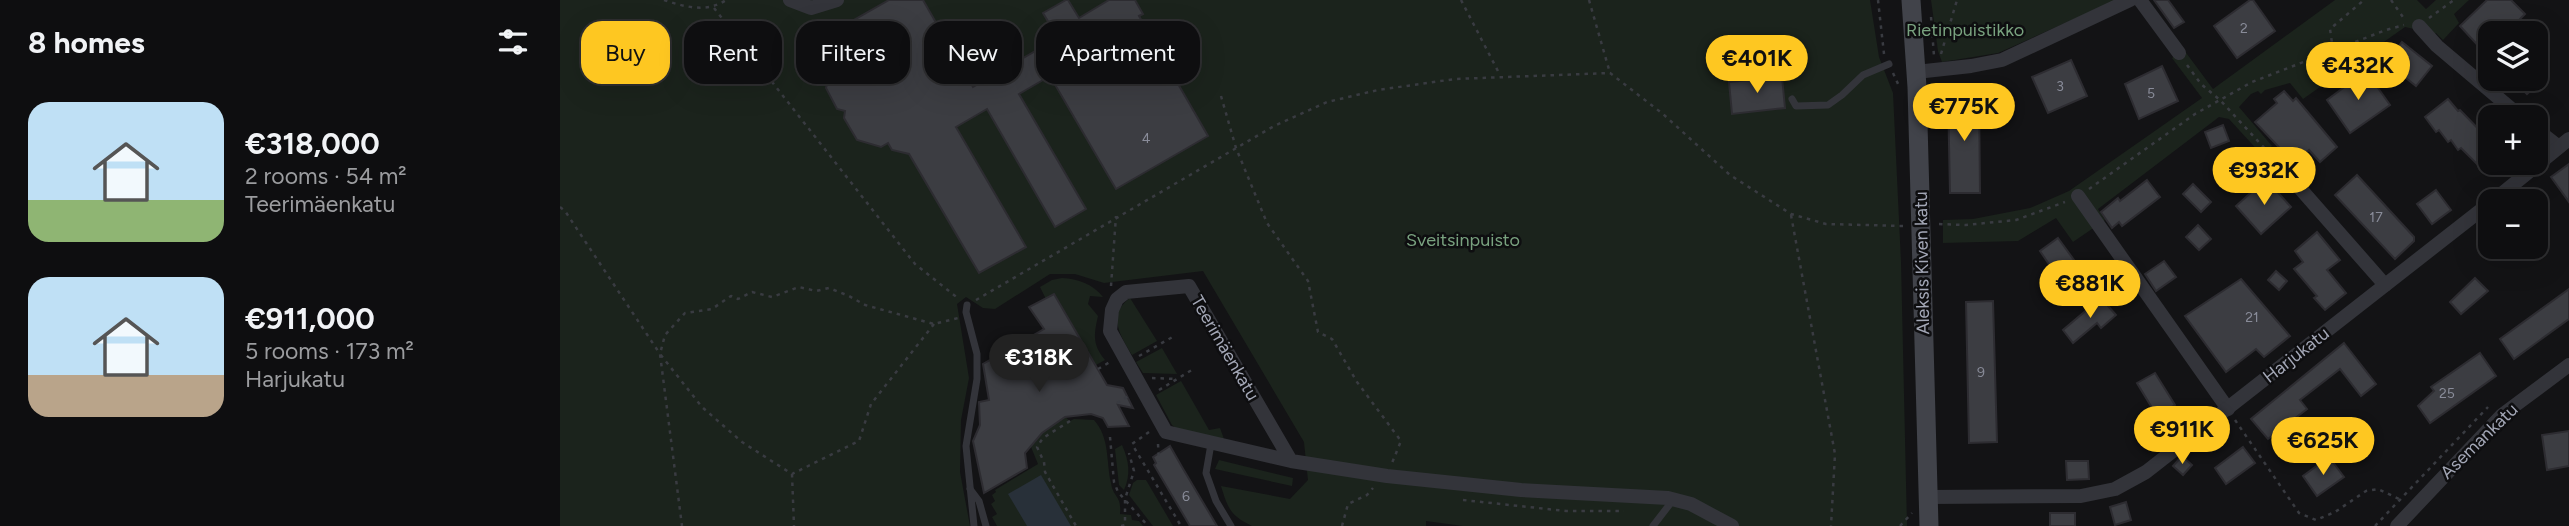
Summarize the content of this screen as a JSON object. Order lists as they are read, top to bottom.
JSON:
{
  "streets": {
    "street": [
      "Aleksis Kiven katu",
      "Teerimäenkatu",
      "Harjukatu",
      "Asemankatu"
    ]
  },
  "crossings": [
    ["Aleksis Kiven katu", "Harjukatu"]
  ],
  "parks": ["Rietinpuistikko", "Sveitsinpuisto"],
  "house_numbers": [
    "2",
    "3",
    "5",
    "4",
    "17",
    "21",
    "9",
    "25",
    "6"
  ],
  "page": {
    "heading": "8 homes",
    "map_buttons": ["+", "−"],
    "chip": [
      "Buy",
      "Rent",
      "Filters",
      "New",
      "Apartment"
    ],
    "price": [
      "€401K",
      "€432K",
      "€775K",
      "€932K",
      "€881K",
      "€318K",
      "€911K",
      "€625K"
    ],
    "list": [
      {
        "name": "€318,000",
        "note": "2 rooms · 54 m² · Teerimäenkatu"
      },
      {
        "name": "€911,000",
        "note": "5 rooms · 173 m² · Harjukatu"
      }
    ]
  }
}
